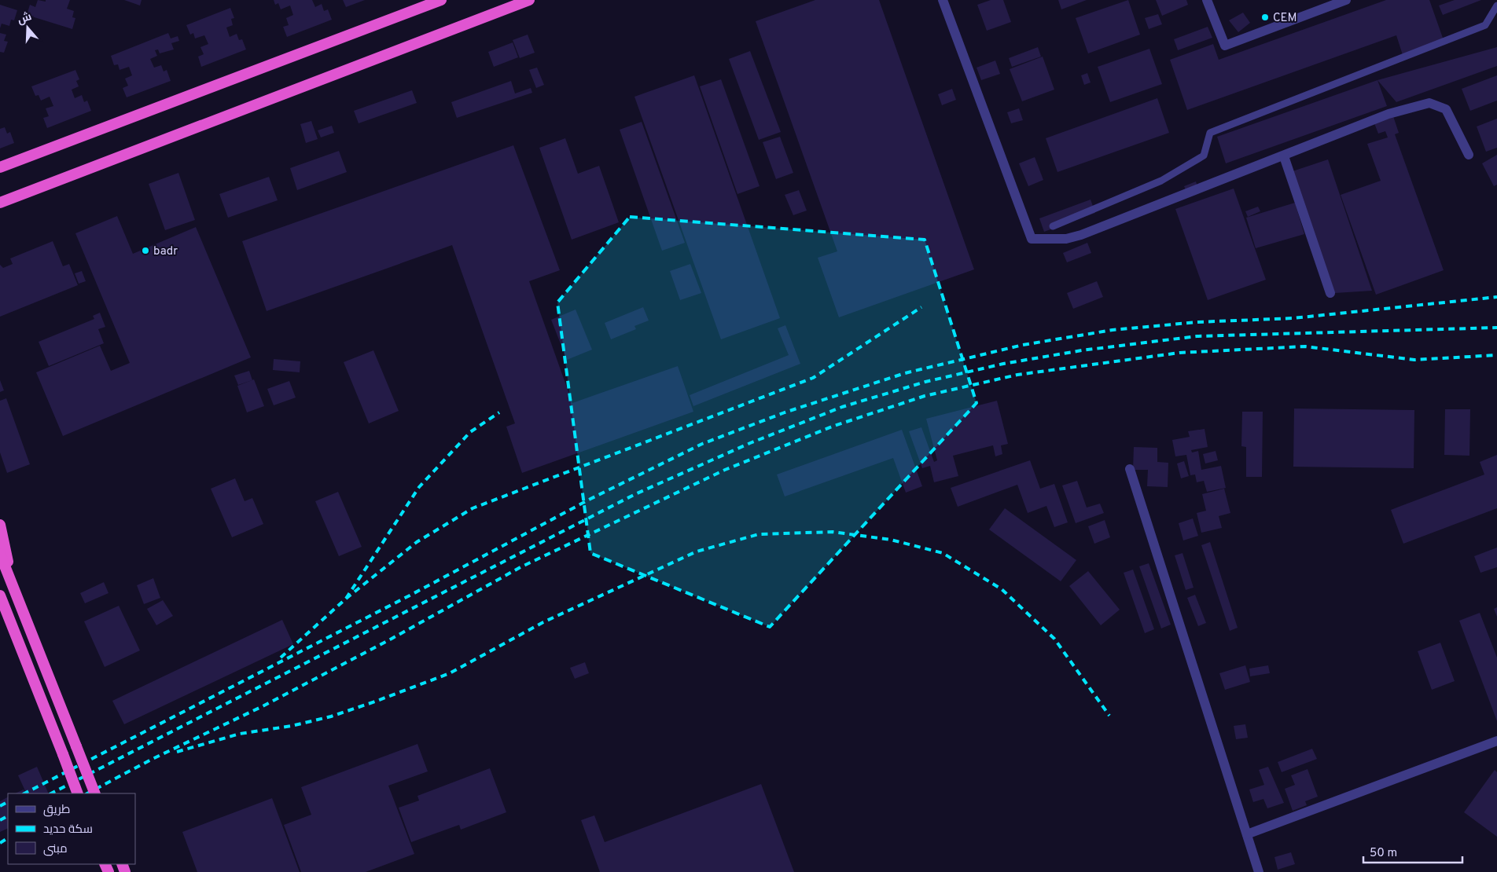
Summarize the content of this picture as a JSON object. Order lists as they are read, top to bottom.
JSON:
{
  "places": ["CEM", "badr"],
  "legend": ["طريق", "سكة حديد", "مبنى"],
  "scale_bar": "50 m",
  "north": "top"
}
